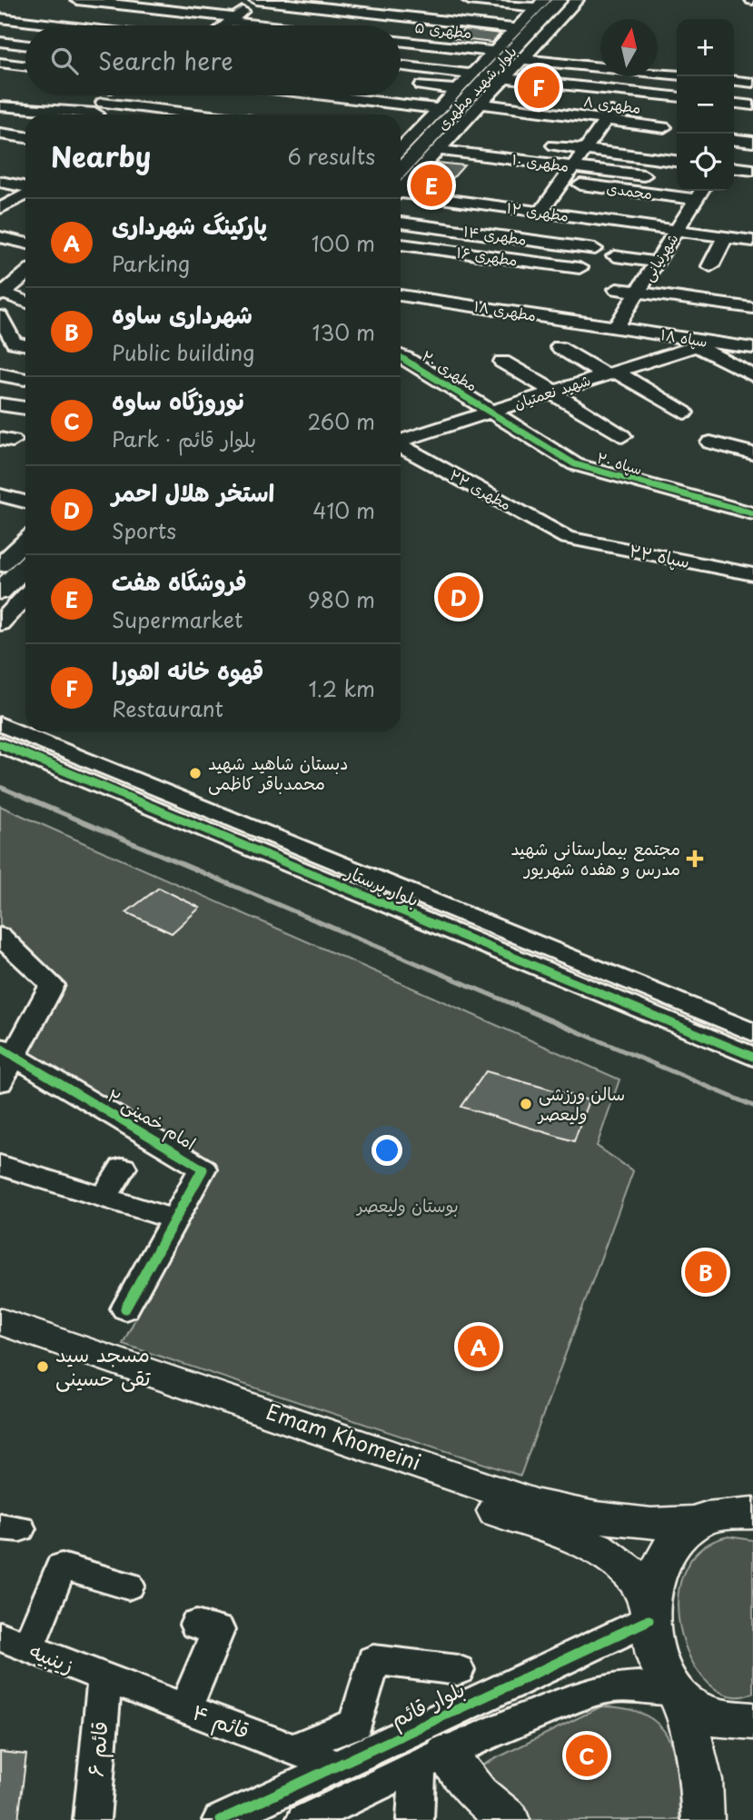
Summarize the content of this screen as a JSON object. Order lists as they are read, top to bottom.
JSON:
{
  "streets": {
    "main road": ["بلوار شهید مطهری", "Emam Khomeini"],
    "street": [
      "مطهری ۵",
      "مطهری ۸",
      "مطهری ۱۰",
      "محمدی",
      "مطهری ۱۲",
      "مطهری ۱۴",
      "مطهری ۱۶",
      "شهرنیانی",
      "مطهری ۱۸",
      "سپاه ۱۸",
      "مطهری ۲۰",
      "شهید نعمتیان",
      "سپاه ۲۰",
      "مطهری ۲۲",
      "سپاه ۲۲",
      "بلوار پرستار",
      "امام خمینی ۲",
      "زینبیه",
      "بلوار قائم",
      "قائم ۴",
      "قائم ۶"
    ]
  },
  "crossings": [
    ["محمدی", "شهرنیانی"],
    ["مطهری ۱۲", "شهرنیانی"],
    ["شهرنیانی", "مطهری ۱۸"],
    ["شهرنیانی", "سپاه ۱۸"],
    ["مطهری ۱۸", "سپاه ۱۸"],
    ["سپاه ۱۸", "شهید نعمتیان"],
    ["مطهری ۲۰", "شهید نعمتیان"],
    ["مطهری ۲۰", "سپاه ۲۰"],
    ["شهید نعمتیان", "سپاه ۲۰"],
    ["مطهری ۲۲", "سپاه ۲۲"],
    ["Emam Khomeini", "بلوار قائم"],
    ["زینبیه", "قائم ۴"],
    ["زینبیه", "قائم ۶"],
    ["بلوار قائم", "قائم ۴"],
    ["قائم ۴", "قائم ۶"]
  ],
  "parks": ["بوستان ولیعصر"],
  "places": {
    "other": ["دبستان شاهید شهید محمدباقر کاظمی", "سالن ورزشی ولیعصر", "مسجد سید تقی حسینی"],
    "health": ["مجتمع بیمارستانی شهید مدرس و هفده شهریور"]
  },
  "north": "top",
  "page": {
    "map_buttons": ["+", "−"],
    "search": "Search here",
    "pins": [
      "F",
      "E",
      "D",
      "B",
      "A",
      "C"
    ],
    "heading": ["Nearby", "6 results"],
    "list": [
      {
        "mark": "A",
        "name": "پارکینگ شهرداری",
        "note": "Parking",
        "value": "100 m"
      },
      {
        "mark": "B",
        "name": "شهرداری ساوه",
        "note": "Public building",
        "value": "130 m"
      },
      {
        "mark": "C",
        "name": "نوروزگاه ساوه",
        "note": "Park · بلوار قائم",
        "value": "260 m"
      },
      {
        "mark": "D",
        "name": "استخر هلال احمر",
        "note": "Sports",
        "value": "410 m"
      },
      {
        "mark": "E",
        "name": "فروشگاه هفت",
        "note": "Supermarket",
        "value": "980 m"
      },
      {
        "mark": "F",
        "name": "قهوه خانه اهورا",
        "note": "Restaurant",
        "value": "1.2 km"
      }
    ]
  }
}
